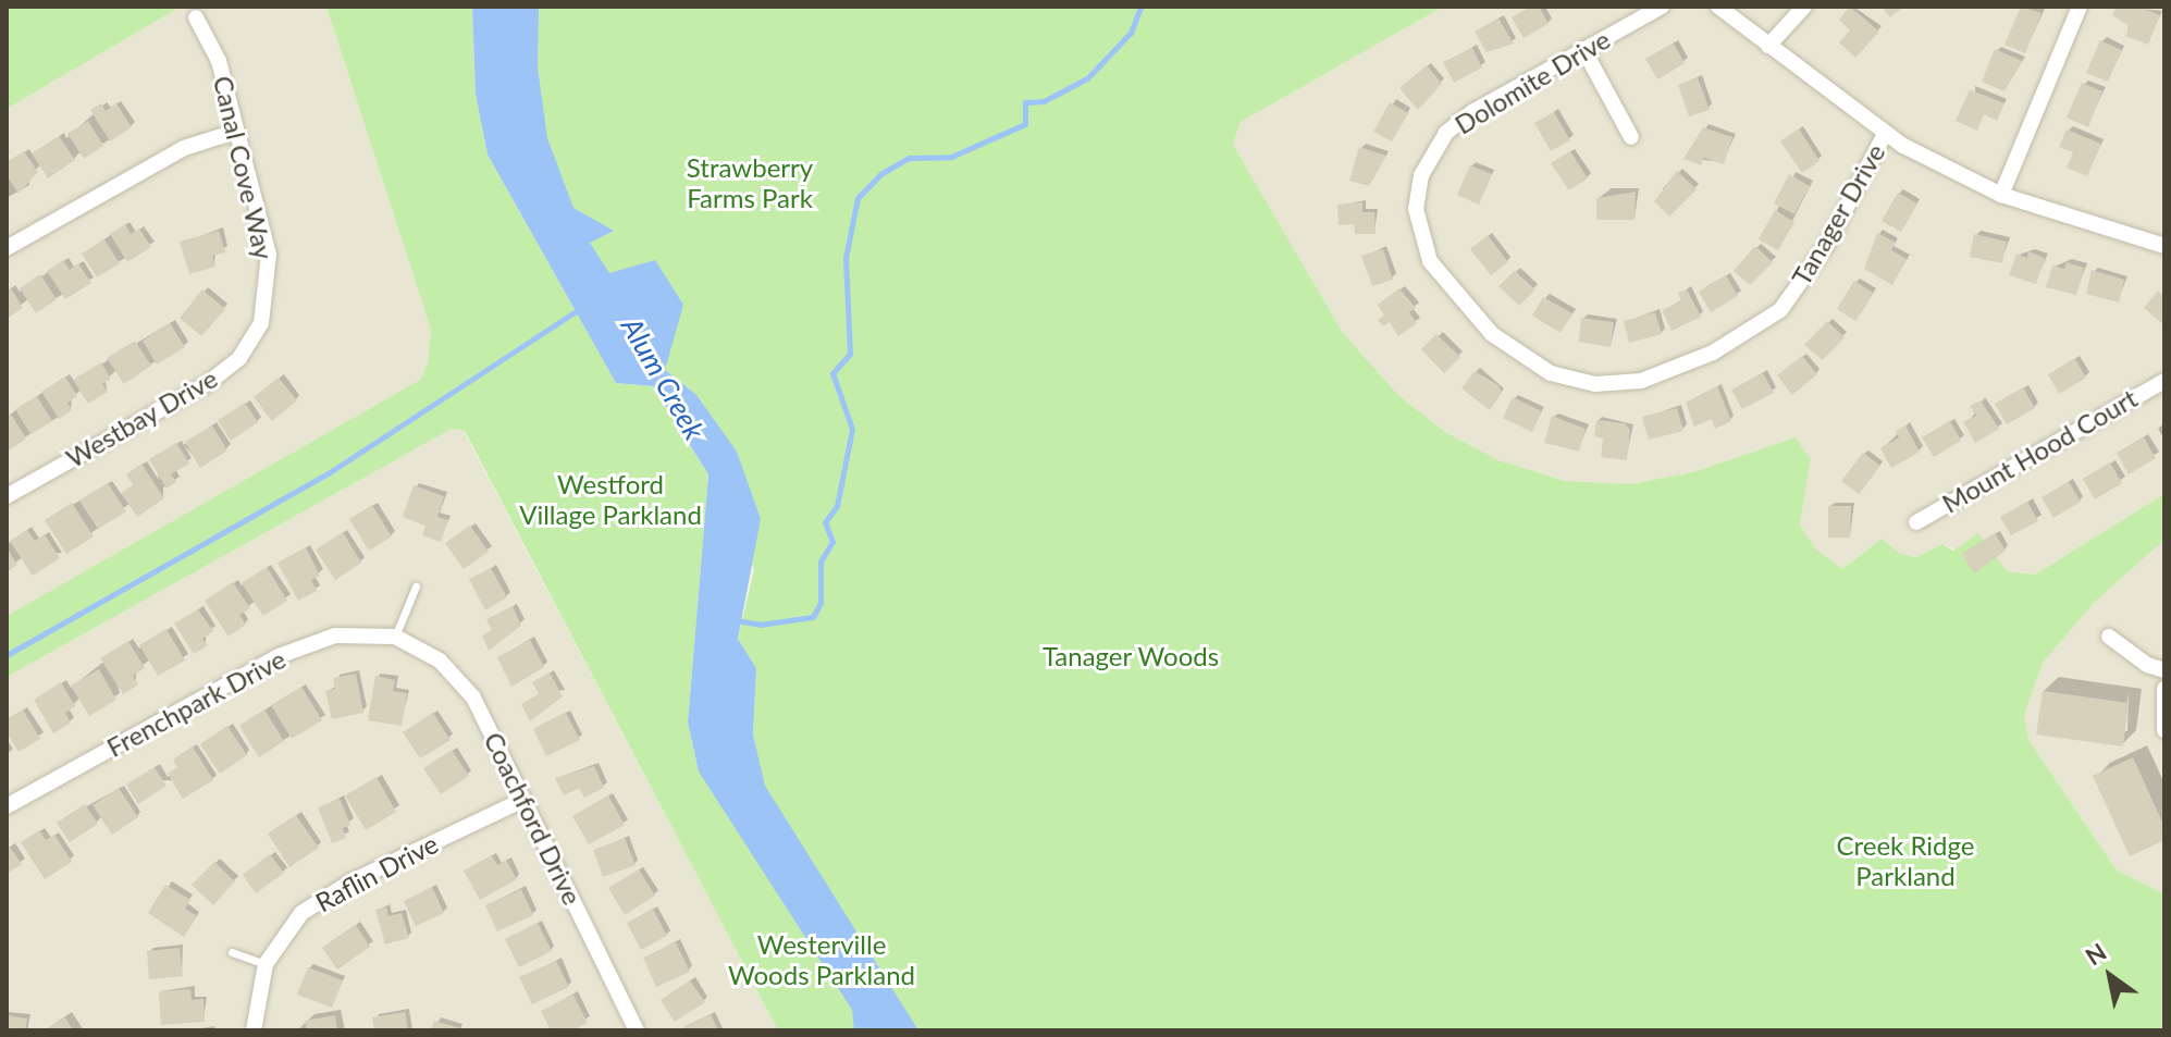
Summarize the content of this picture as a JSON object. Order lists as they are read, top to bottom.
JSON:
{
  "streets": {
    "street": [
      "Dolomite Drive",
      "Canal Cove Way",
      "Tanager Drive",
      "Westbay Drive",
      "Mount Hood Court",
      "Frenchpark Drive",
      "Coachford Drive",
      "Raflin Drive"
    ]
  },
  "crossings": [
    ["Dolomite Drive", "Tanager Drive"],
    ["Canal Cove Way", "Westbay Drive"],
    ["Frenchpark Drive", "Coachford Drive"],
    ["Coachford Drive", "Raflin Drive"]
  ],
  "water": ["Alum Creek"],
  "parks": [
    "Strawberry Farms Park",
    "Westford Village Parkland",
    "Tanager Woods",
    "Creek Ridge Parkland",
    "Westerville Woods Parkland"
  ],
  "north": "top left"
}
